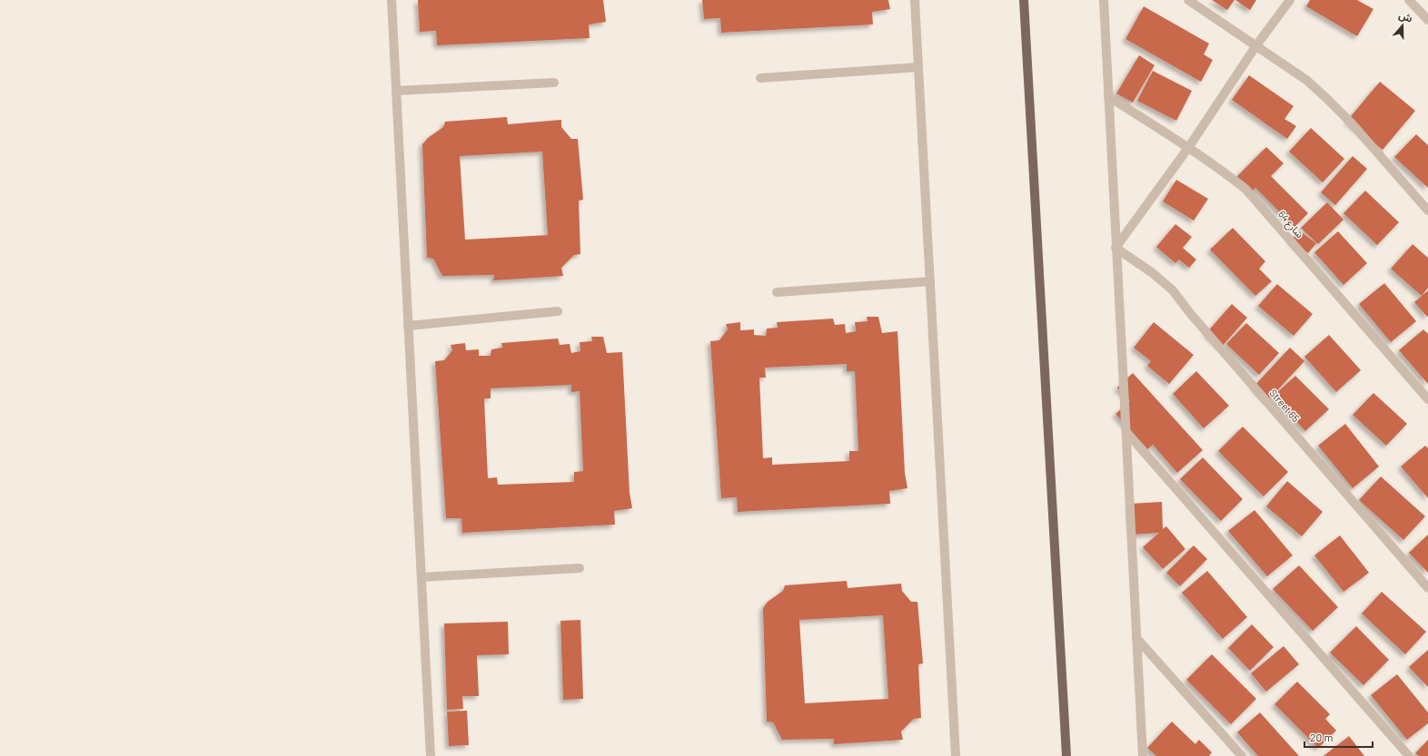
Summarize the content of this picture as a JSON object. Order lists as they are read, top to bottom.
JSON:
{
  "streets": {
    "street": ["شارع 64", "Street 65"]
  },
  "scale_bar": "20 m",
  "north": "top"
}
